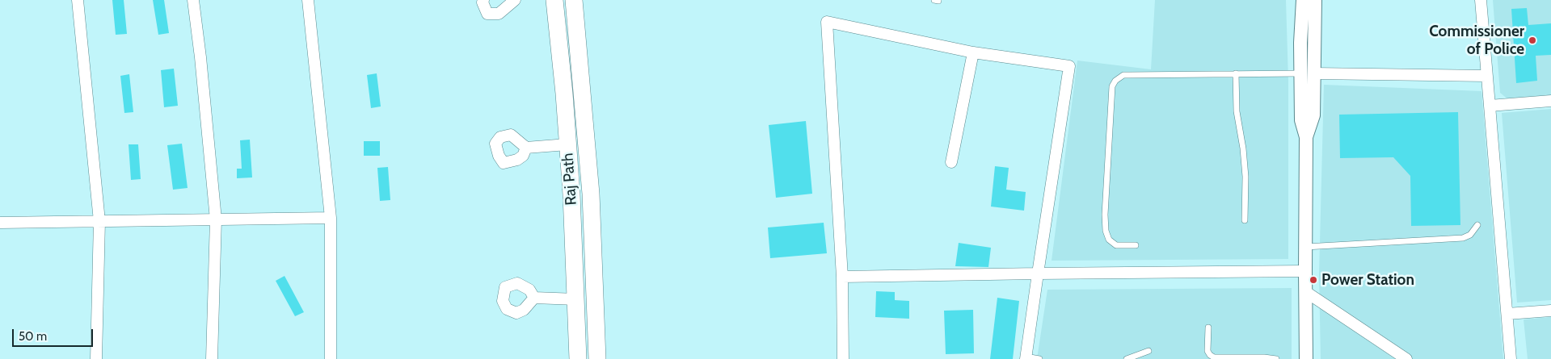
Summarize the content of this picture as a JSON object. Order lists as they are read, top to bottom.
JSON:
{
  "streets": {
    "main road": ["Raj Path"]
  },
  "places": ["Commissioner of Police", "Power Station"],
  "scale_bar": "50 m"
}
